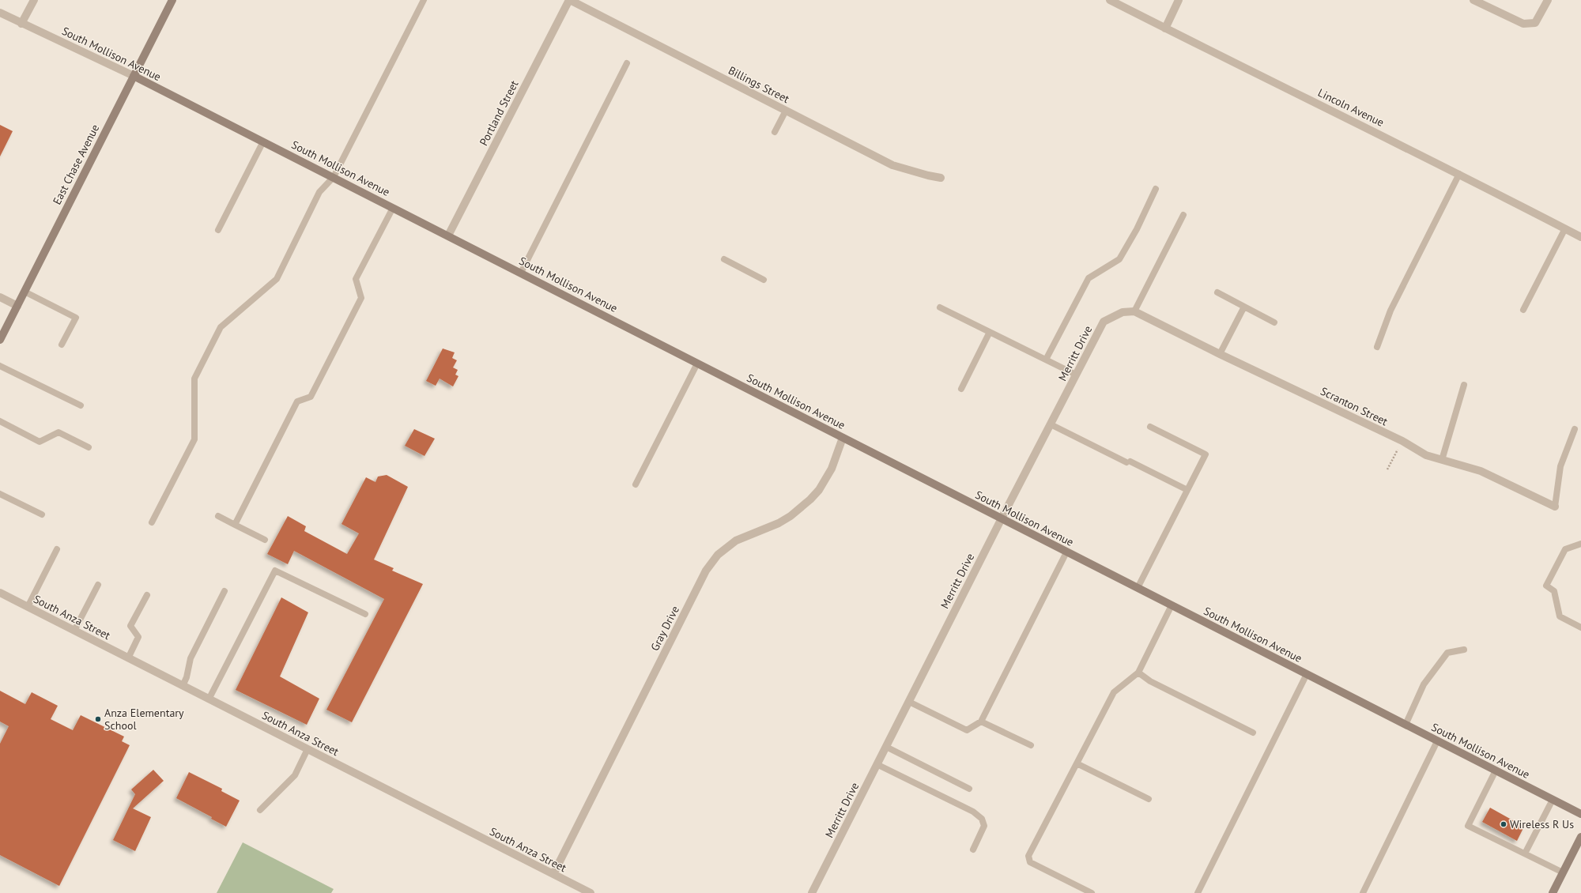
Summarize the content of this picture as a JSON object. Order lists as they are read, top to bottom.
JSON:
{
  "streets": {
    "main road": ["South Mollison Avenue", "East Chase Avenue"],
    "street": [
      "Billings Street",
      "Lincoln Avenue",
      "Portland Street",
      "Merritt Drive",
      "Scranton Street",
      "South Anza Street",
      "Gray Drive"
    ]
  },
  "crossings": [
    ["South Mollison Avenue", "Portland Street"],
    ["South Mollison Avenue", "East Chase Avenue"],
    ["South Mollison Avenue", "Merritt Drive"],
    ["South Mollison Avenue", "Gray Drive"],
    ["Billings Street", "Portland Street"],
    ["Merritt Drive", "Scranton Street"],
    ["South Anza Street", "Gray Drive"]
  ],
  "places": ["Anza Elementary School", "Wireless R Us"]
}
